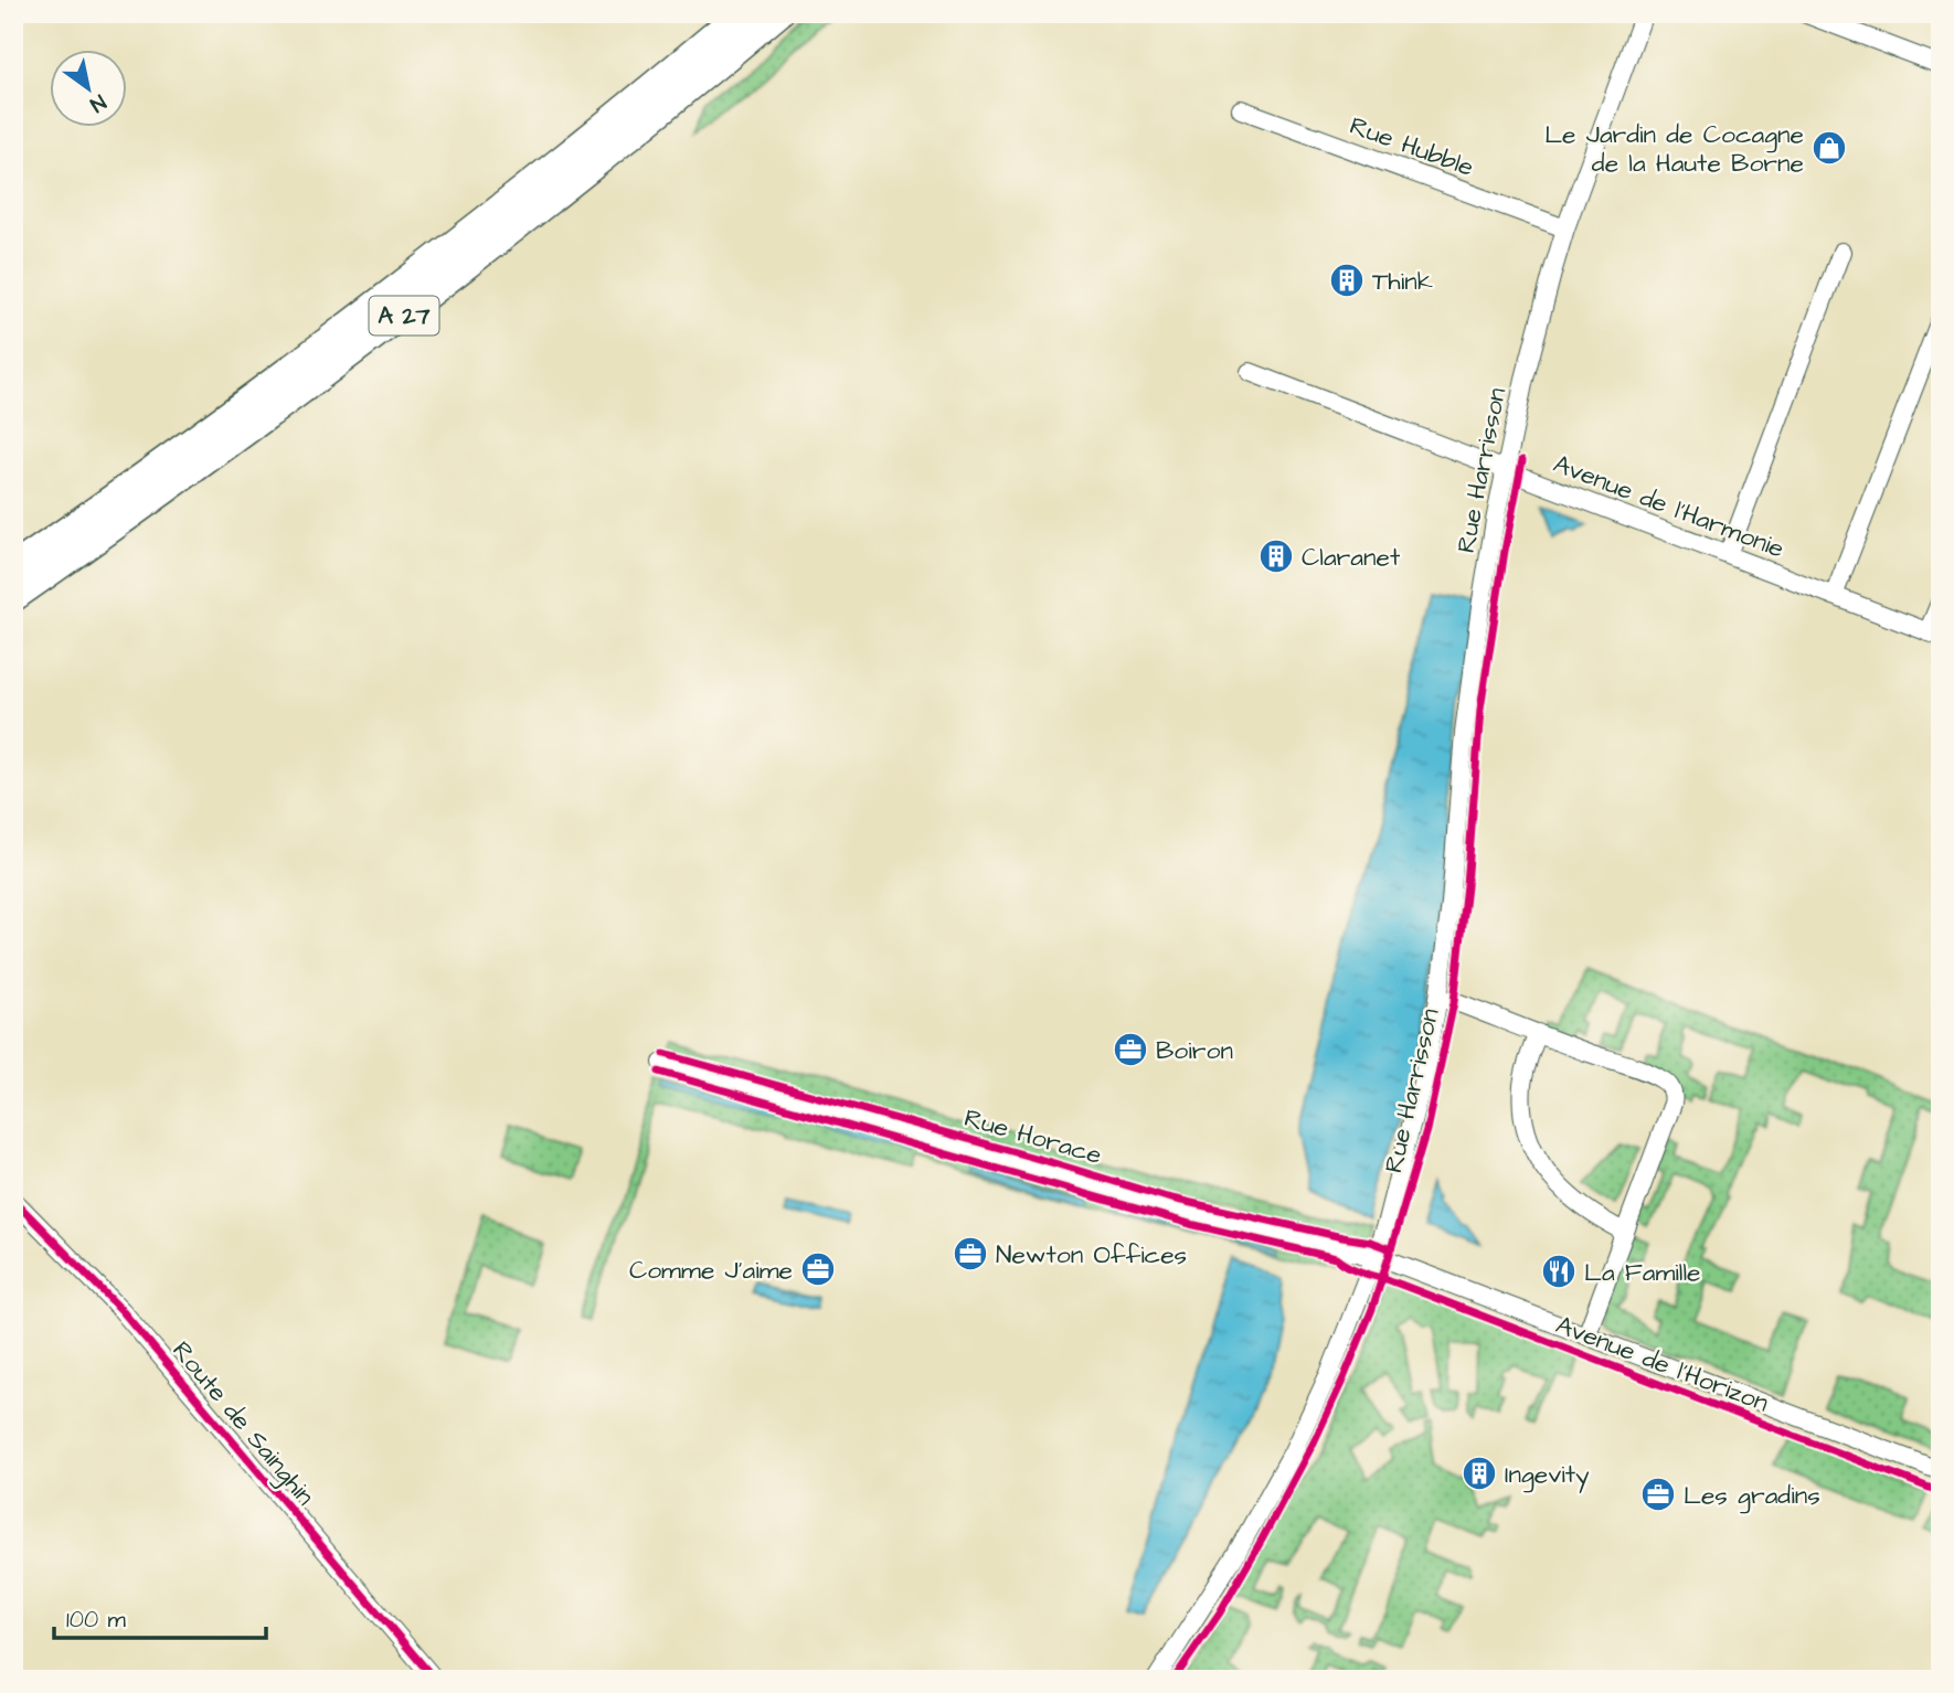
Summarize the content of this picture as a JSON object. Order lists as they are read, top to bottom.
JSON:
{
  "streets": {
    "highway": ["A 27"],
    "street": [
      "Rue Hubble",
      "Rue Harrisson",
      "Avenue de l'Harmonie",
      "Rue Horace",
      "Avenue de l'Horizon",
      "Route de Sainghin"
    ]
  },
  "crossings": [
    ["Rue Hubble", "Rue Harrisson"],
    ["Rue Harrisson", "Avenue de l'Harmonie"],
    ["Rue Harrisson", "Rue Horace"],
    ["Rue Harrisson", "Avenue de l'Horizon"],
    ["Rue Horace", "Avenue de l'Horizon"]
  ],
  "places": {
    "shop": ["Le Jardin de Cocagne de la Haute Borne"],
    "building": ["Think", "Claranet", "Ingevity"],
    "office": [
      "Boiron",
      "Newton Offices",
      "Comme J'aime",
      "Les gradins"
    ],
    "restaurant": ["La Famille"]
  },
  "scale_bar": "100 m",
  "north": "bottom right"
}
